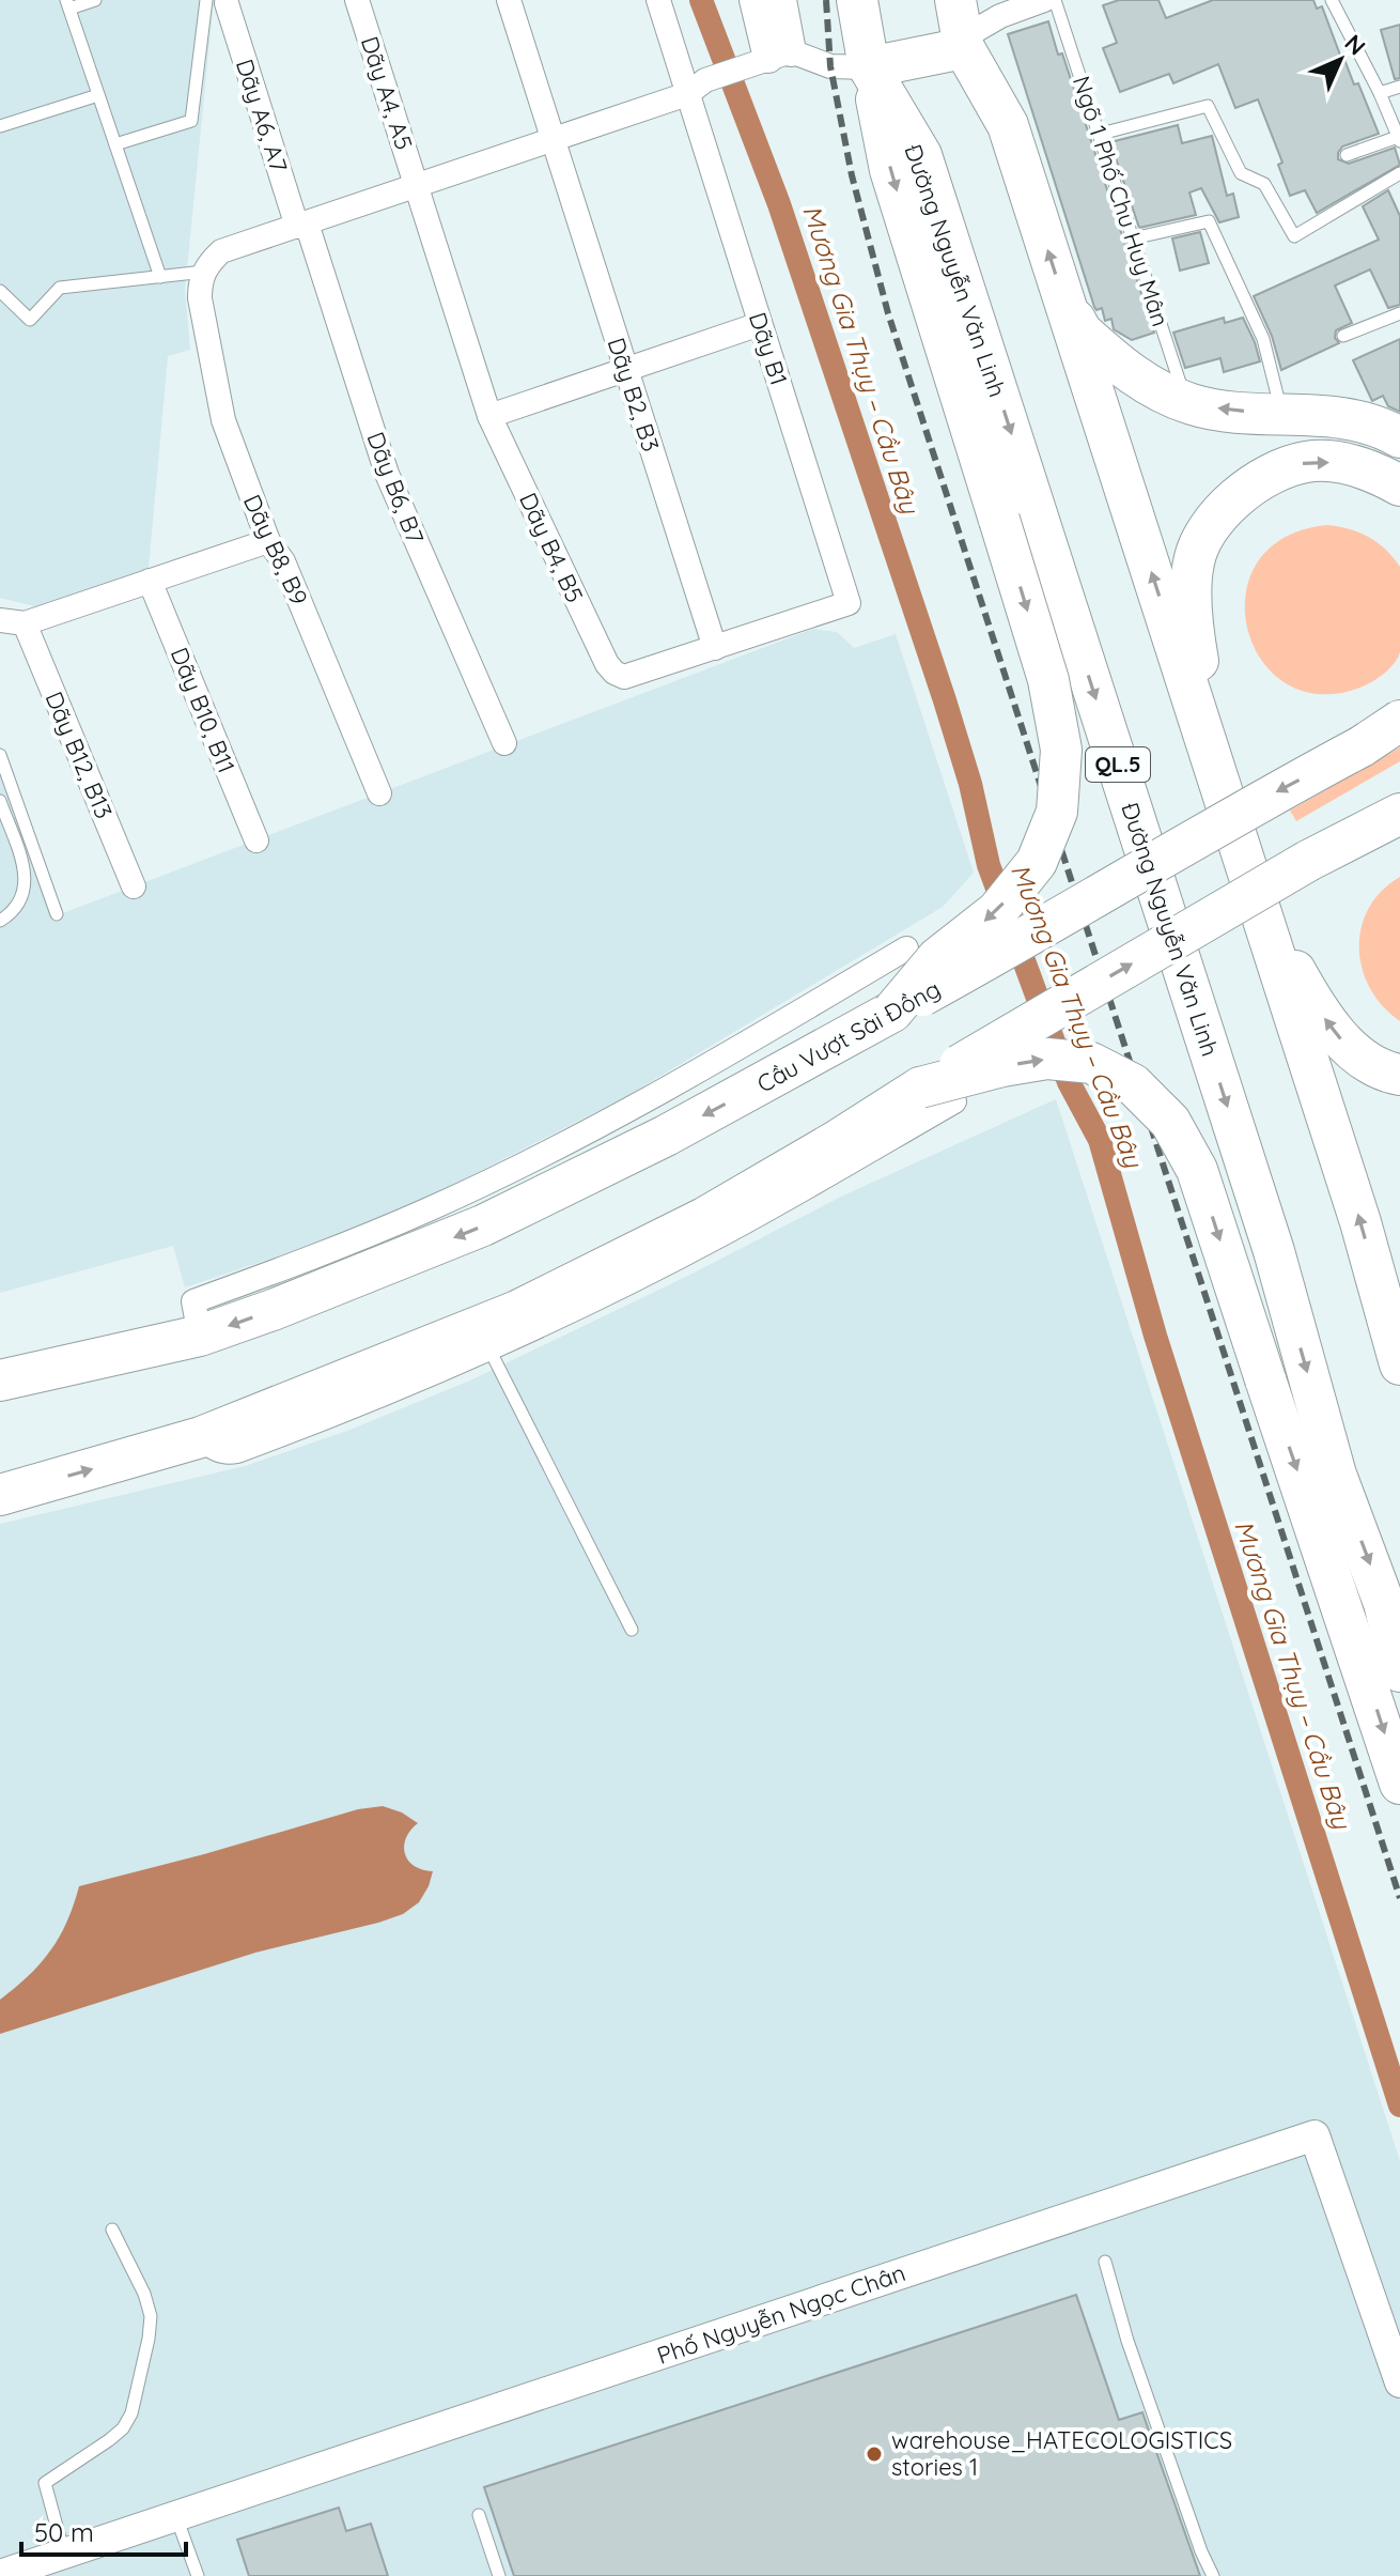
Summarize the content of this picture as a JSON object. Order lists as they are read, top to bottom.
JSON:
{
  "streets": {
    "highway": ["Đường Nguyễn Văn Linh", "QL.5", "Cầu Vượt Sài Đồng"],
    "street": [
      "Dãy A4, A5",
      "Dãy A6, A7",
      "Dãy B1",
      "Dãy B2, B3",
      "Dãy B6, B7",
      "Dãy B4, B5",
      "Dãy B8, B9",
      "Dãy B10, B11",
      "Dãy B12, B13",
      "Phố Nguyễn Ngọc Chân"
    ],
    "lane": ["Ngõ 1 Phố Chu Huy Mân"]
  },
  "crossings": [
    ["Dãy A4, A5", "Dãy B4, B5"],
    ["Dãy A6, A7", "Dãy B6, B7"],
    ["Dãy B1", "Dãy B4, B5"],
    ["Dãy B2, B3", "Dãy B4, B5"]
  ],
  "water": ["Mương Gia Thụy – Cầu Bây"],
  "places": ["warehouse_HATECOLOGISTICS stories 1"],
  "scale_bar": "50 m",
  "north": "top right"
}
